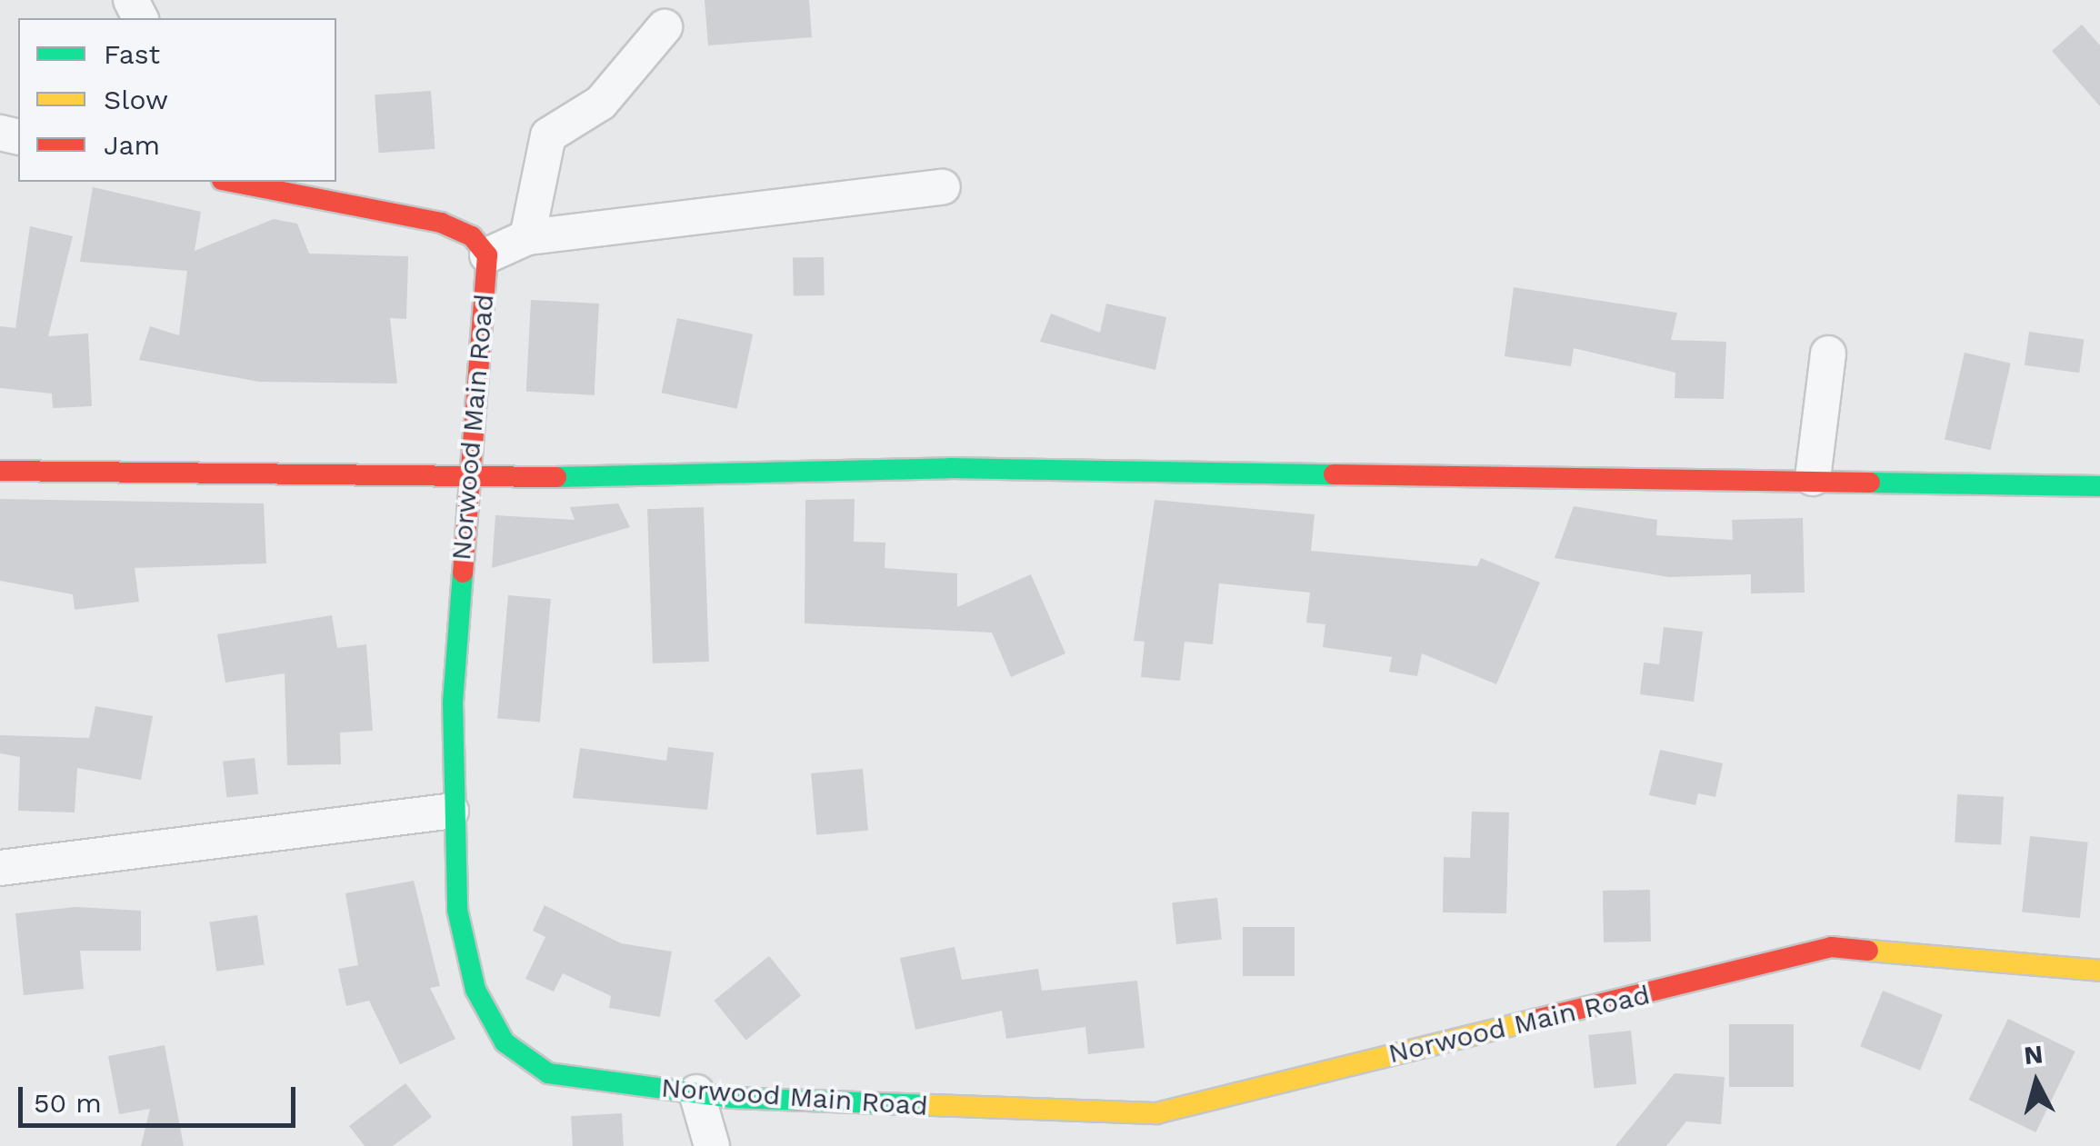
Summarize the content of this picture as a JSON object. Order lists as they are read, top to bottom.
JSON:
{
  "streets": {
    "street": ["Norwood Main Road"]
  },
  "legend": ["Fast", "Slow", "Jam"],
  "scale_bar": "50 m",
  "north": "top"
}
